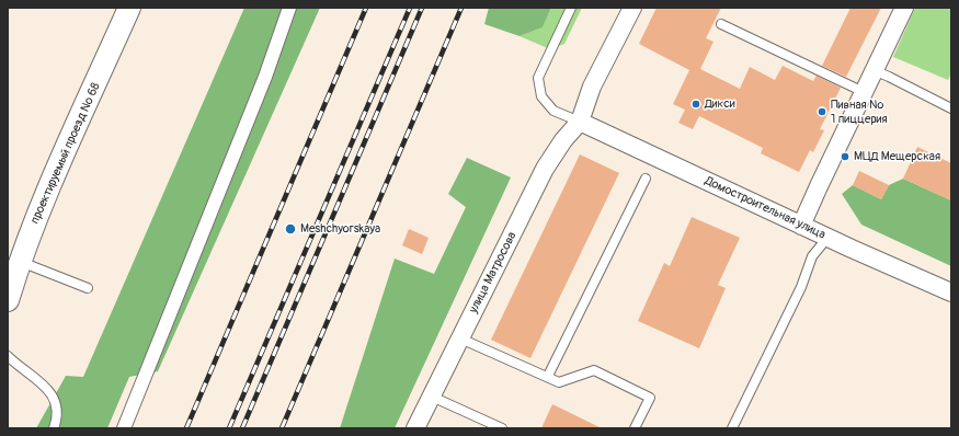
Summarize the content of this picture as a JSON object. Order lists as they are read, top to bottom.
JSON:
{
  "streets": {
    "street": ["проектируемый проезд № 68", "Домостроительная улица", "улица Матросова"]
  },
  "crossings": [
    ["Домостроительная улица", "улица Матросова"]
  ],
  "places": [
    "Дикси",
    "Пивная № 1 пиццерия",
    "МЦД Мещерская",
    "Meshchyorskaya"
  ]
}
